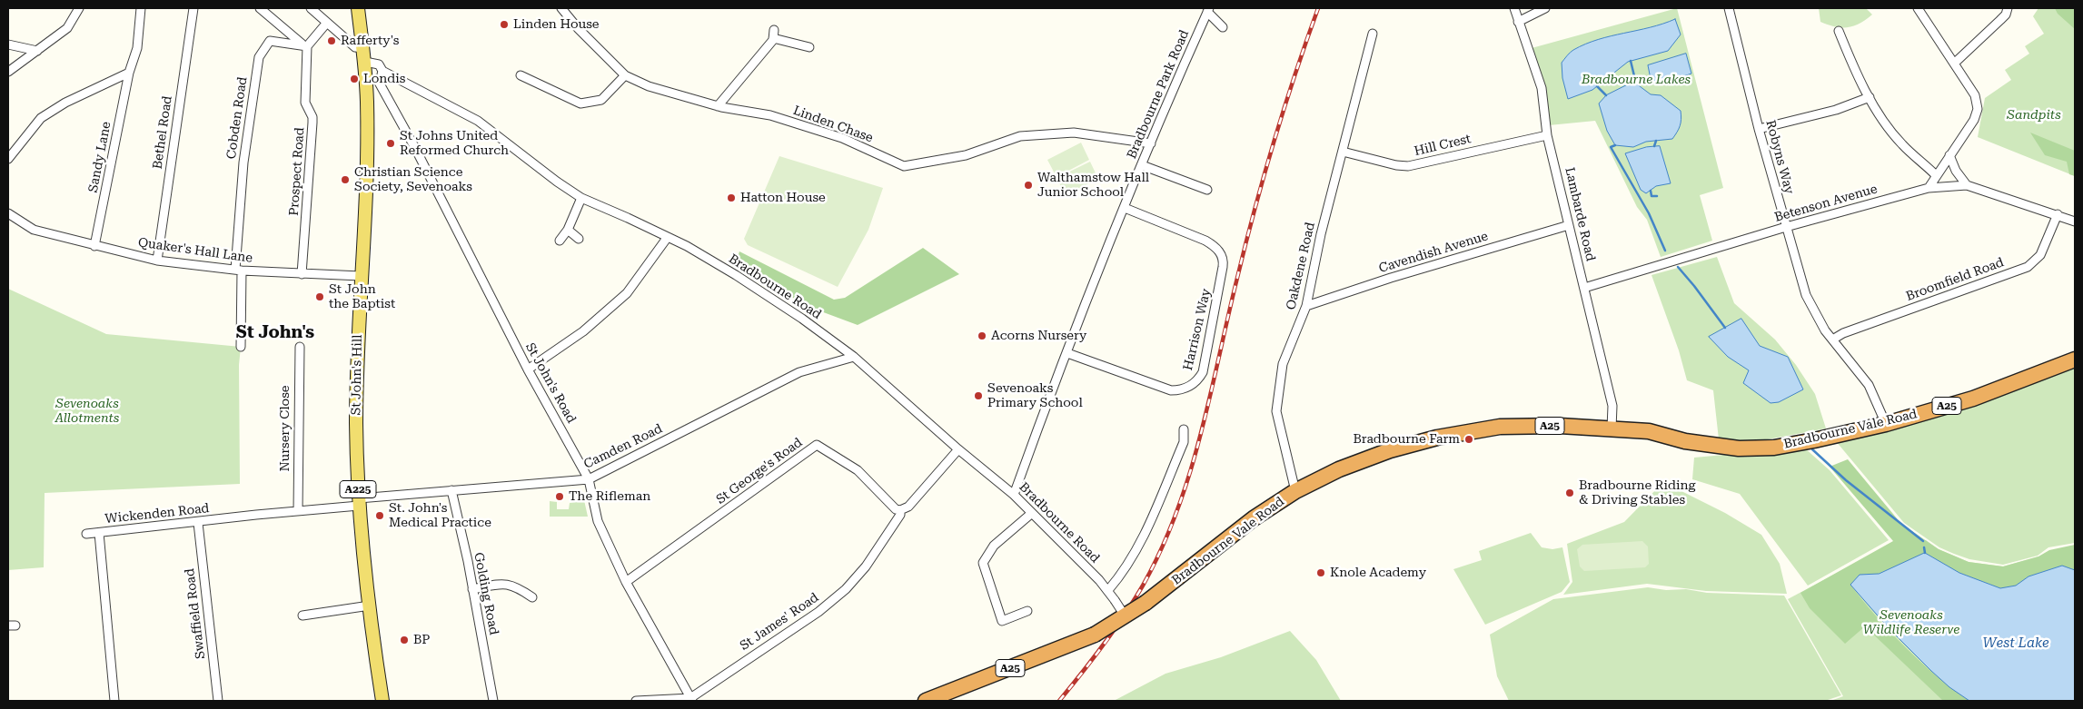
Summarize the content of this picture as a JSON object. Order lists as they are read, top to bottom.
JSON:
{
  "streets": {
    "highway": ["A25", "Bradbourne Vale Road"],
    "main road": ["St John's Hill", "A225"],
    "street": [
      "Bradbourne Park Road",
      "Cobden Road",
      "Linden Chase",
      "Bethel Road",
      "Hill Crest",
      "Sandy Lane",
      "Robyns Way",
      "Prospect Road",
      "Betenson Avenue",
      "Lambarde Road",
      "Quaker's Hall Lane",
      "Cavendish Avenue",
      "Oakdene Road",
      "Broomfield Road",
      "Bradbourne Road",
      "Harrison Way",
      "St John's Road",
      "Nursery Close",
      "Camden Road",
      "St George's Road",
      "Wickenden Road",
      "Golding Road",
      "Swaffield Road",
      "St James' Road"
    ]
  },
  "crossings": [
    ["Bradbourne Park Road", "Linden Chase"],
    ["Bradbourne Park Road", "Bradbourne Road"],
    ["Bradbourne Park Road", "Harrison Way"],
    ["Cobden Road", "Prospect Road"],
    ["Cobden Road", "Quaker's Hall Lane"],
    ["Bethel Road", "Quaker's Hall Lane"],
    ["Hill Crest", "Lambarde Road"],
    ["Hill Crest", "Oakdene Road"],
    ["Sandy Lane", "Quaker's Hall Lane"],
    ["Robyns Way", "Betenson Avenue"],
    ["Robyns Way", "Broomfield Road"],
    ["Robyns Way", "Bradbourne Vale Road"],
    ["Prospect Road", "Quaker's Hall Lane"],
    ["Betenson Avenue", "Lambarde Road"],
    ["Betenson Avenue", "Broomfield Road"],
    ["Lambarde Road", "Cavendish Avenue"],
    ["Lambarde Road", "Bradbourne Vale Road"],
    ["Quaker's Hall Lane", "St John's Hill"],
    ["Cavendish Avenue", "Oakdene Road"],
    ["Oakdene Road", "Bradbourne Vale Road"],
    ["Bradbourne Road", "St John's Hill"],
    ["Bradbourne Road", "Bradbourne Vale Road"],
    ["Bradbourne Road", "Camden Road"],
    ["St John's Hill", "St John's Road"],
    ["St John's Hill", "Camden Road"],
    ["St John's Hill", "A225"],
    ["St John's Hill", "Wickenden Road"],
    ["St John's Road", "Camden Road"],
    ["St John's Road", "St George's Road"],
    ["St John's Road", "St James' Road"],
    ["Nursery Close", "Wickenden Road"],
    ["Camden Road", "Wickenden Road"],
    ["Camden Road", "Golding Road"],
    ["St George's Road", "St James' Road"],
    ["Wickenden Road", "Swaffield Road"]
  ],
  "districts": ["St John's"],
  "water": ["West Lake"],
  "parks": [
    "Bradbourne Lakes",
    "Sandpits",
    "Sevenoaks Allotments",
    "Sevenoaks Wildlife Reserve"
  ],
  "places": [
    "Linden House",
    "Rafferty's",
    "Londis",
    "St Johns United Reformed Church",
    "Christian Science Society, Sevenoaks",
    "Walthamstow Hall Junior School",
    "Hatton House",
    "St John the Baptist",
    "Acorns Nursery",
    "Sevenoaks Primary School",
    "Bradbourne Farm",
    "Bradbourne Riding & Driving Stables",
    "The Rifleman",
    "St. John's Medical Practice",
    "Knole Academy",
    "BP"
  ]
}
